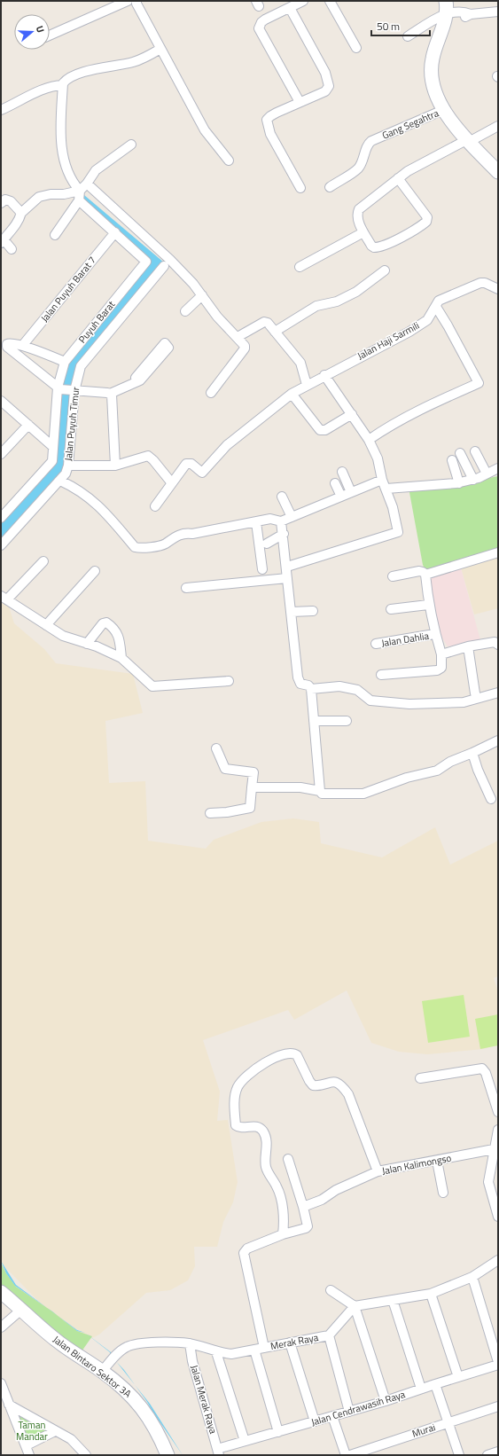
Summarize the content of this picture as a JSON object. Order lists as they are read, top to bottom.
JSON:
{
  "streets": {
    "main road": ["Jalan Bintaro Sektor 3A"],
    "street": [
      "Gang Segahtra",
      "Jalan Puyuh Barat 7",
      "Puyuh Barat",
      "Jalan Haji Sarmili",
      "Jalan Puyuh Timur",
      "Jalan Dahlia",
      "Jalan Kalimongso",
      "Merak Raya",
      "Jalan Merak Raya",
      "Jalan Cendrawasih Raya",
      "Murai"
    ]
  },
  "crossings": [
    ["Jalan Puyuh Barat 7", "Puyuh Barat"],
    ["Merak Raya", "Jalan Bintaro Sektor 3A"],
    ["Merak Raya", "Jalan Merak Raya"],
    ["Jalan Merak Raya", "Jalan Cendrawasih Raya"]
  ],
  "parks": ["Taman Mandar"],
  "scale_bar": "50 m",
  "north": "right"
}
